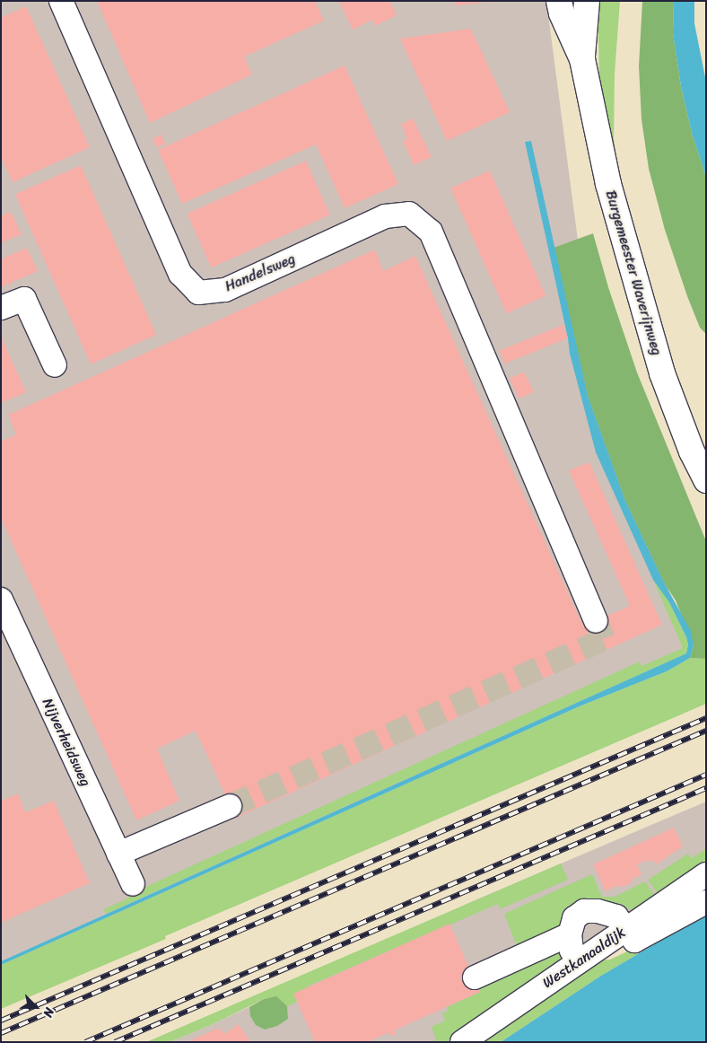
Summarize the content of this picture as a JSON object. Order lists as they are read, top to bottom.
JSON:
{
  "streets": {
    "main road": ["Burgemeester Waverijnweg"],
    "street": ["Handelsweg", "Nijverheidsweg", "Westkanaaldijk"]
  },
  "north": "bottom right"
}
